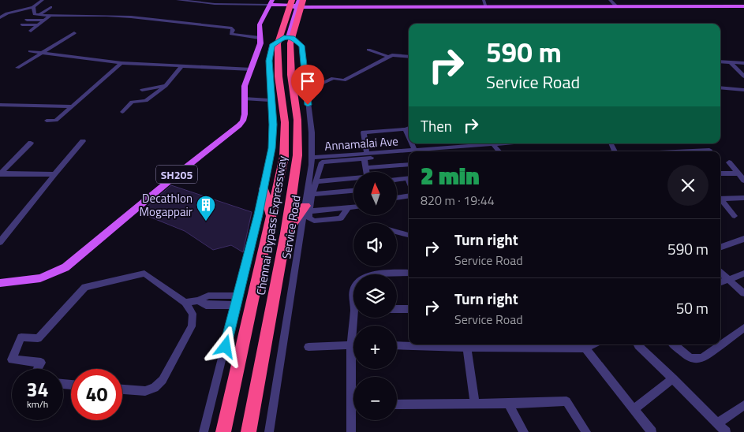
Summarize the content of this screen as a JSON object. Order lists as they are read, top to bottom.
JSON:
{
  "streets": {
    "highway": ["Chennai Bypass Expressway"],
    "main road": ["SH205"],
    "street": ["Annamalai Ave", "Service Road"]
  },
  "crossings": [
    ["Annamalai Ave", "Service Road"],
    ["Chennai Bypass Expressway", "Service Road"]
  ],
  "places": {
    "building": ["Decathlon Mogappair"]
  },
  "north": "top",
  "page": {
    "turn": ["590 m", "Service Road"],
    "then": "Then",
    "heading": ["2 min", "820 m · 19:44"],
    "map_buttons": ["+", "−"],
    "list": [
      {
        "name": "Turn right",
        "note": "Service Road",
        "value": "590 m"
      },
      {
        "name": "Turn right",
        "note": "Service Road",
        "value": "50 m"
      }
    ],
    "speed": "34 km/h",
    "limit": "40"
  }
}
